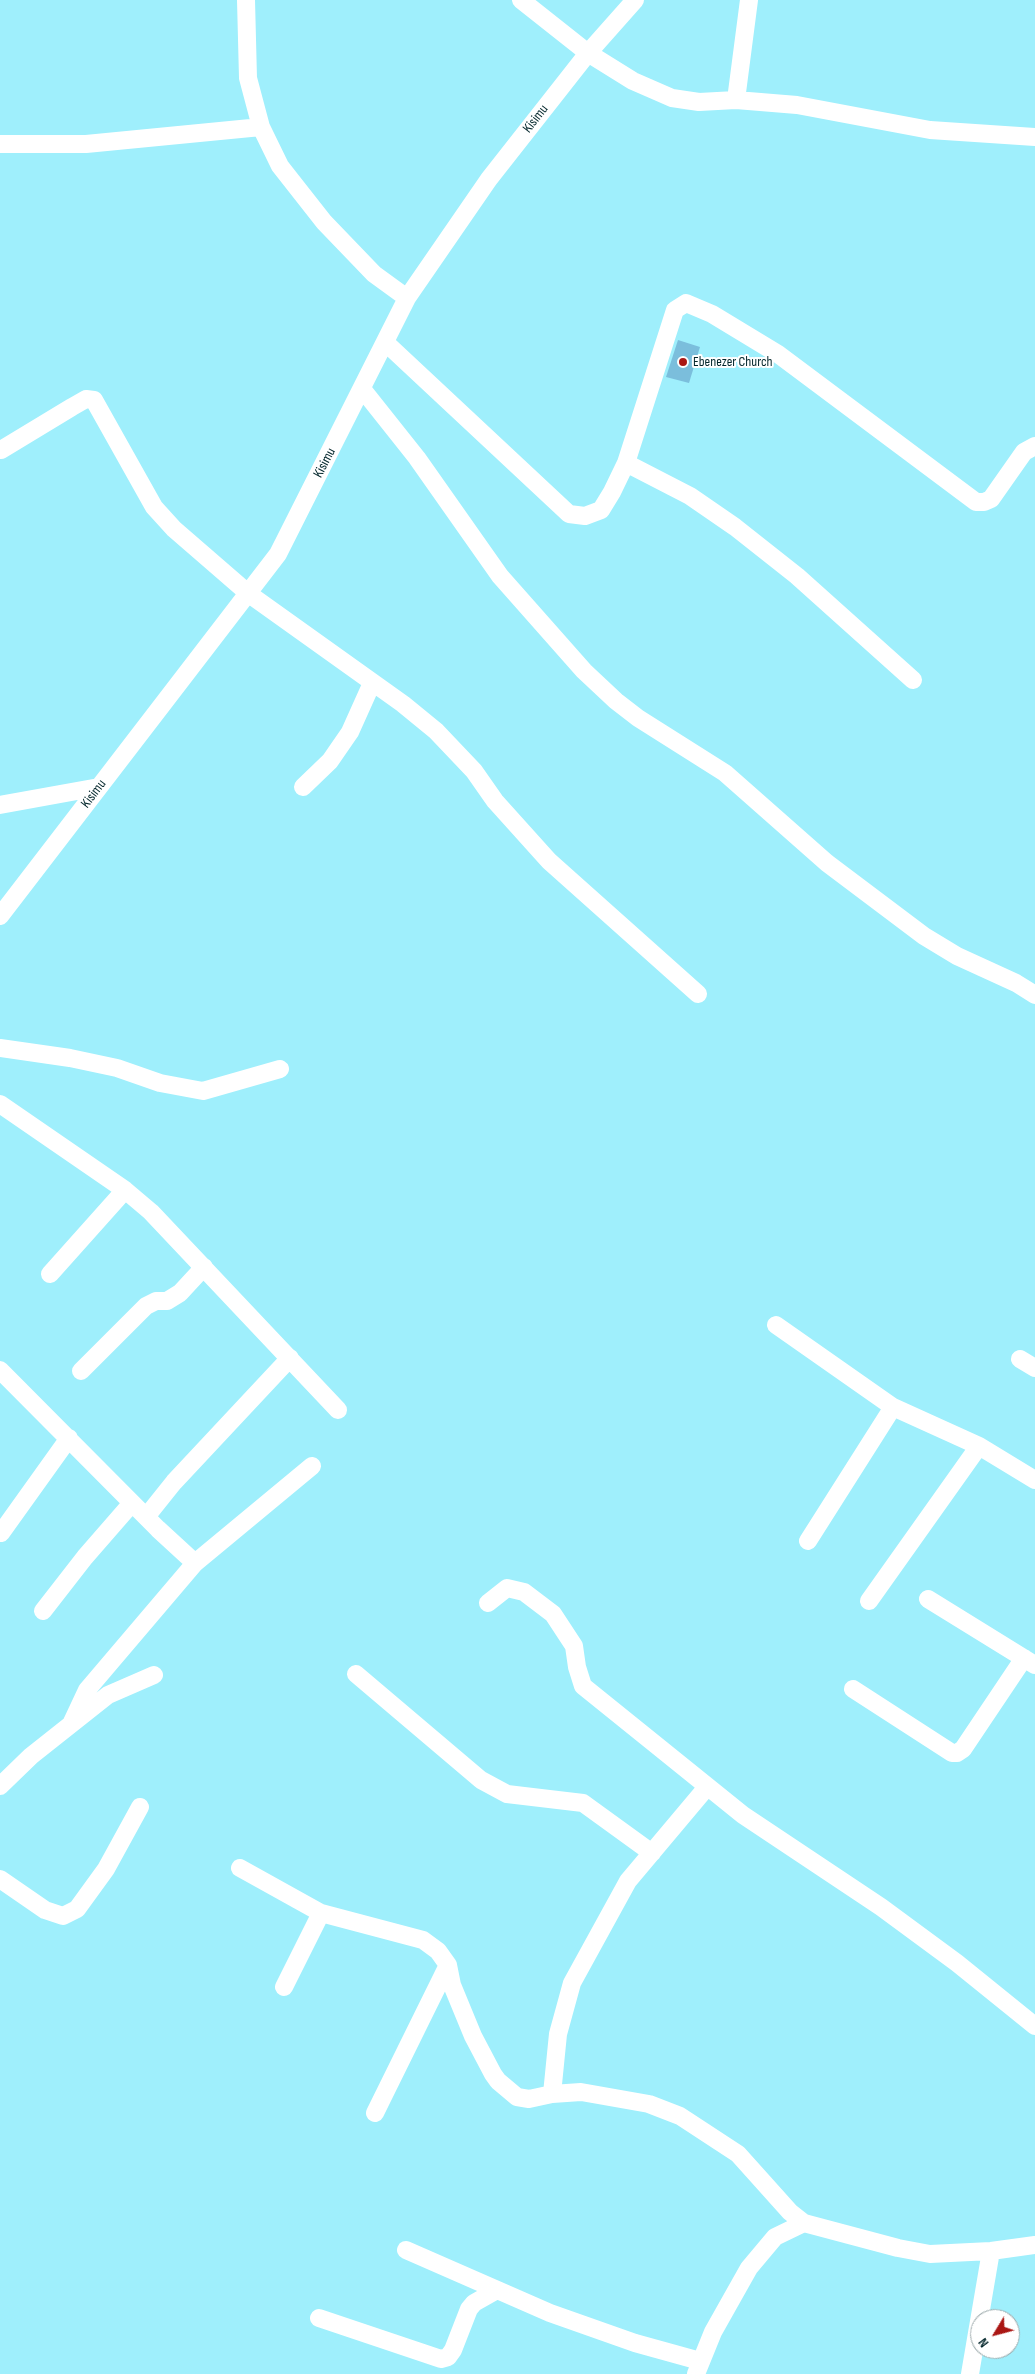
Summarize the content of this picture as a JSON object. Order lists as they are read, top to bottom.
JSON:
{
  "streets": {
    "street": ["Kisimu"]
  },
  "places": ["Ebenezer Church"],
  "north": "bottom left"
}
